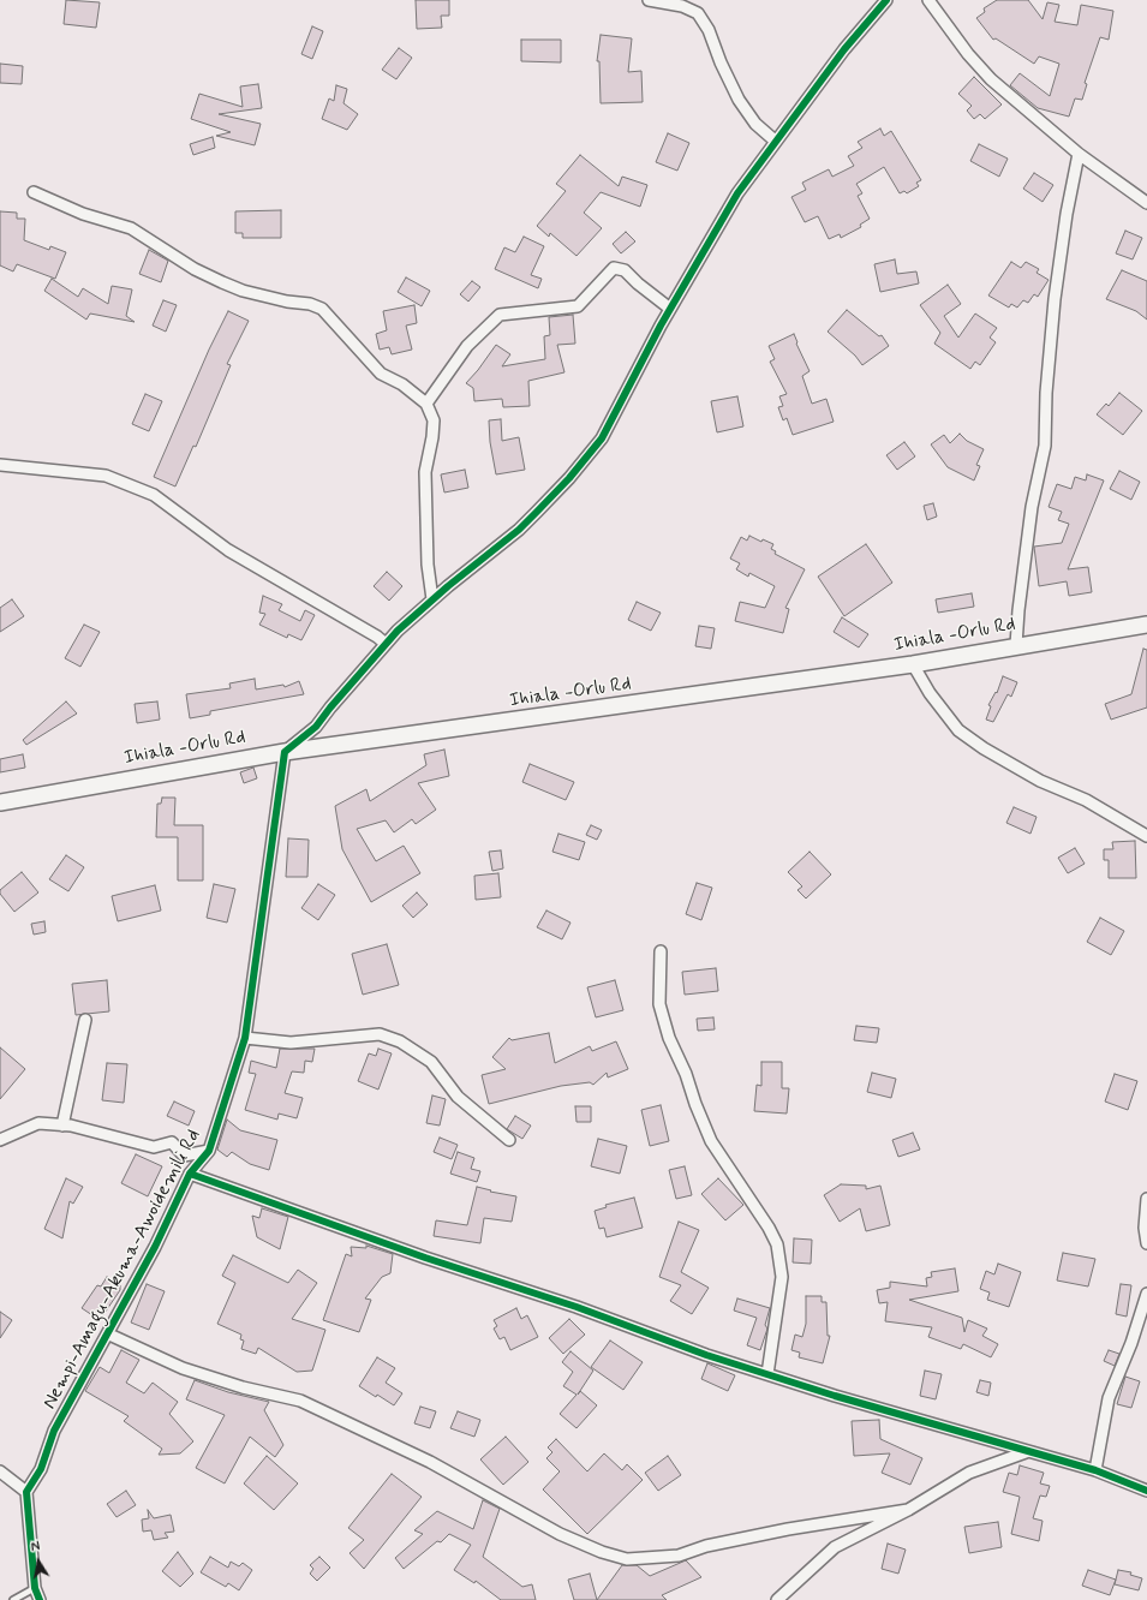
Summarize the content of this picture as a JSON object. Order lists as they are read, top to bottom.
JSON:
{
  "streets": {
    "main road": ["Ihiala -Orlu Rd"],
    "street": ["Nempi-Amagu-Akuma-Awoidemili Rd"]
  },
  "crossings": [
    ["Ihiala -Orlu Rd", "Nempi-Amagu-Akuma-Awoidemili Rd"]
  ],
  "north": "top"
}
